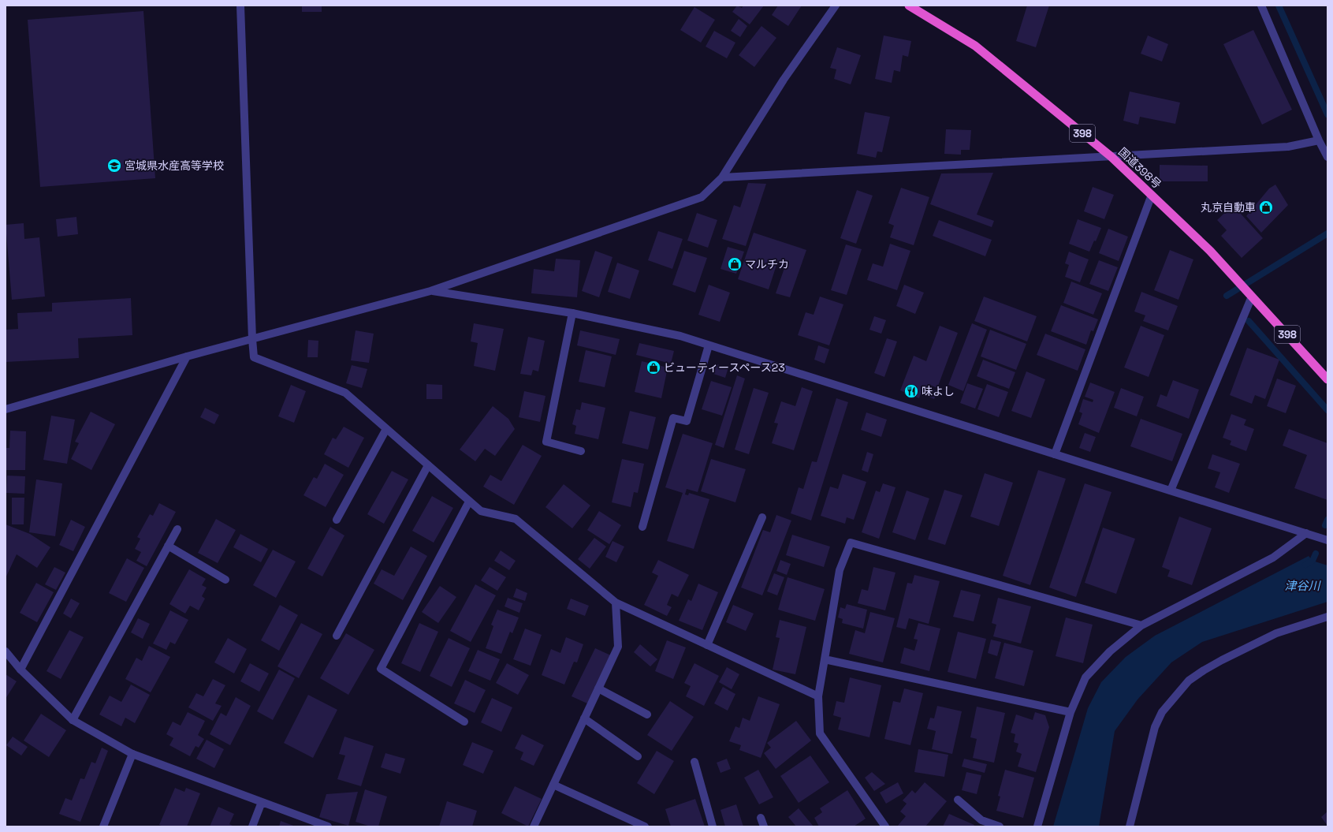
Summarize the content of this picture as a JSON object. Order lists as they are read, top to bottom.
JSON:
{
  "streets": {
    "highway": ["398", "国道398号"]
  },
  "water": ["津谷川"],
  "places": {
    "school or university": ["宮城県水産高等学校"],
    "shop": ["丸京自動車", "マルチカ", "ビューティースペース23"],
    "restaurant": ["味よし"]
  }
}
